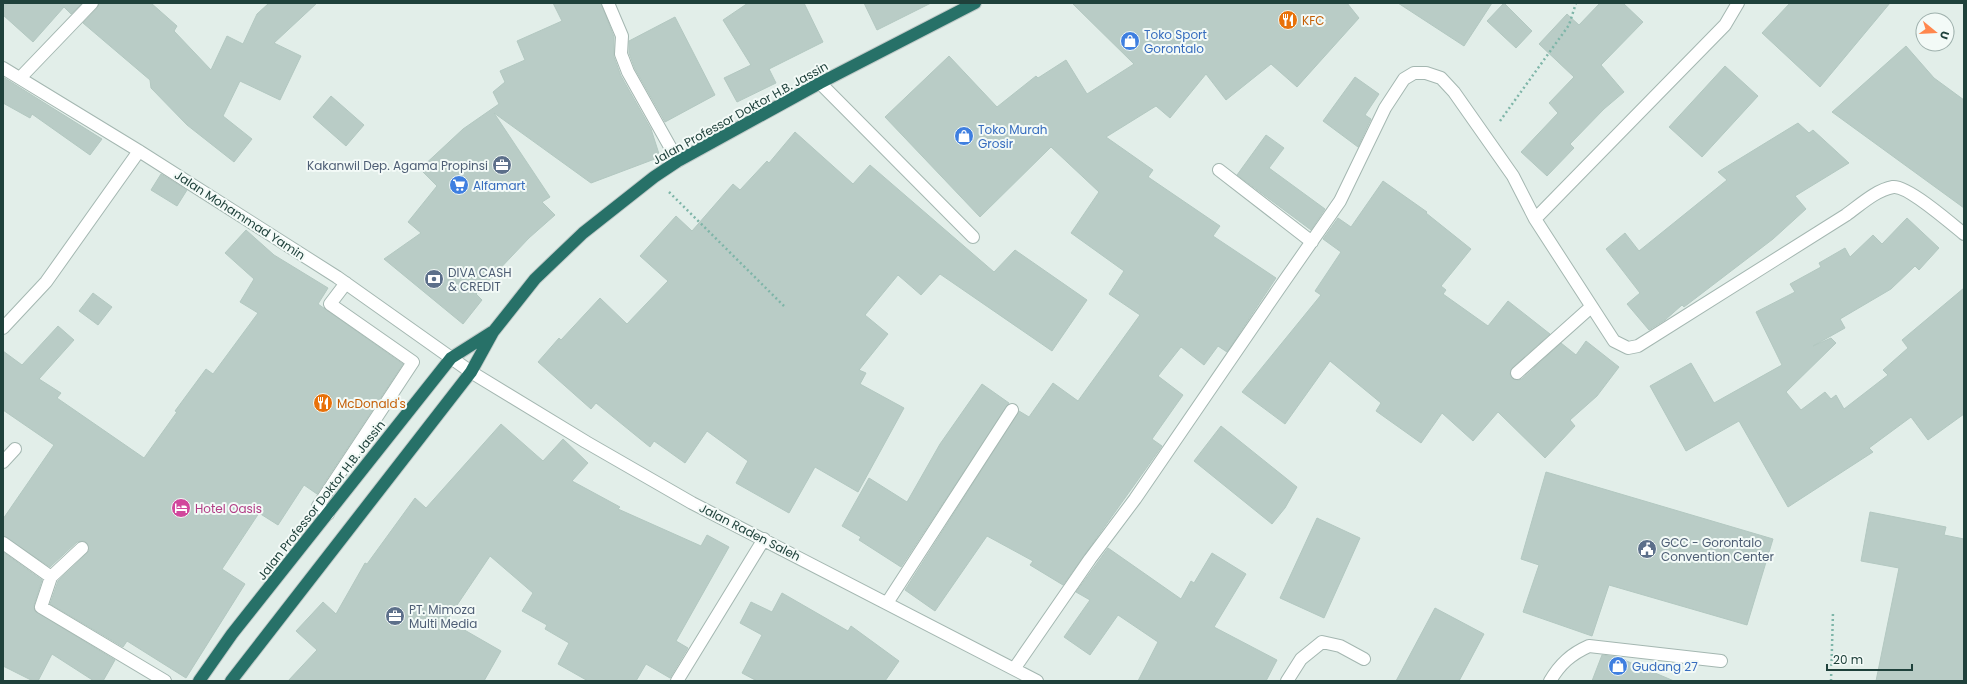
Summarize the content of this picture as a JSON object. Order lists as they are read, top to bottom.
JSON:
{
  "streets": {
    "highway": ["Jalan Professor Doktor H.B. Jassin"],
    "street": ["Jalan Mohammad Yamin", "Jalan Raden Saleh"]
  },
  "crossings": [
    ["Jalan Professor Doktor H.B. Jassin", "Jalan Mohammad Yamin"],
    ["Jalan Professor Doktor H.B. Jassin", "Jalan Raden Saleh"],
    ["Jalan Mohammad Yamin", "Jalan Raden Saleh"]
  ],
  "places": {
    "restaurant": ["KFC", "McDonald's"],
    "shop": ["Toko Sport Gorontalo", "Toko Murah Grosir", "Gudang 27"],
    "office": ["Kakanwil Dep. Agama Propinsi", "PT. Mimoza Multi Media"],
    "supermarket": ["Alfamart"],
    "bank": ["DIVA CASH & CREDIT"],
    "hotel": ["Hotel Oasis"],
    "public building": ["GCC - Gorontalo Convention Center"]
  },
  "scale_bar": "20 m",
  "north": "right"
}
